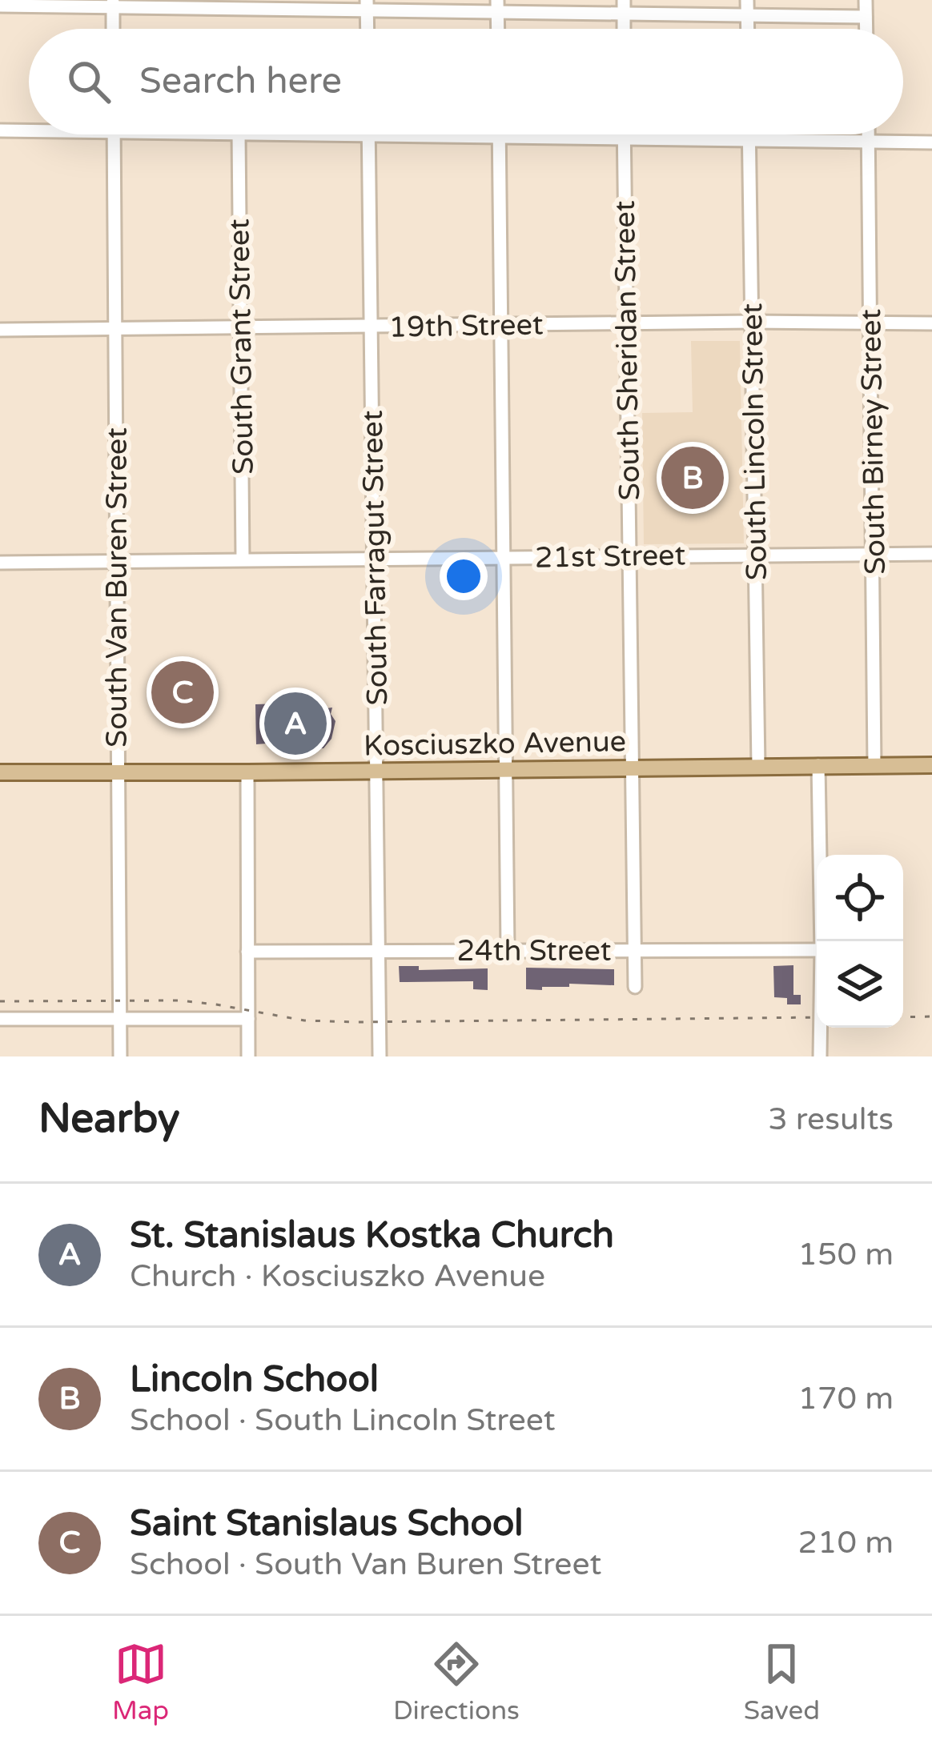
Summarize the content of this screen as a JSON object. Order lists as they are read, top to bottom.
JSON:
{
  "streets": {
    "main road": ["Kosciuszko Avenue"],
    "street": [
      "19th Street",
      "South Grant Street",
      "South Sheridan Street",
      "South Lincoln Street",
      "South Birney Street",
      "21st Street",
      "South Farragut Street",
      "South Van Buren Street",
      "24th Street"
    ]
  },
  "crossings": [
    ["19th Street", "South Grant Street"],
    ["19th Street", "South Sheridan Street"],
    ["19th Street", "South Lincoln Street"],
    ["19th Street", "South Birney Street"],
    ["19th Street", "South Farragut Street"],
    ["19th Street", "South Van Buren Street"],
    ["South Grant Street", "21st Street"],
    ["South Sheridan Street", "21st Street"],
    ["South Sheridan Street", "Kosciuszko Avenue"],
    ["South Sheridan Street", "24th Street"],
    ["South Lincoln Street", "21st Street"],
    ["South Lincoln Street", "Kosciuszko Avenue"],
    ["South Birney Street", "21st Street"],
    ["South Birney Street", "Kosciuszko Avenue"],
    ["21st Street", "South Farragut Street"],
    ["21st Street", "South Van Buren Street"],
    ["South Farragut Street", "Kosciuszko Avenue"],
    ["South Farragut Street", "24th Street"],
    ["South Van Buren Street", "Kosciuszko Avenue"]
  ],
  "page": {
    "search": "Search here",
    "pins": ["B", "C", "A"],
    "heading": ["Nearby", "3 results"],
    "list": [
      {
        "mark": "A",
        "name": "St. Stanislaus Kostka Church",
        "note": "Church · Kosciuszko Avenue",
        "value": "150 m"
      },
      {
        "mark": "B",
        "name": "Lincoln School",
        "note": "School · South Lincoln Street",
        "value": "170 m"
      },
      {
        "mark": "C",
        "name": "Saint Stanislaus School",
        "note": "School · South Van Buren Street",
        "value": "210 m"
      }
    ],
    "nav": ["Map", "Directions", "Saved"]
  }
}
